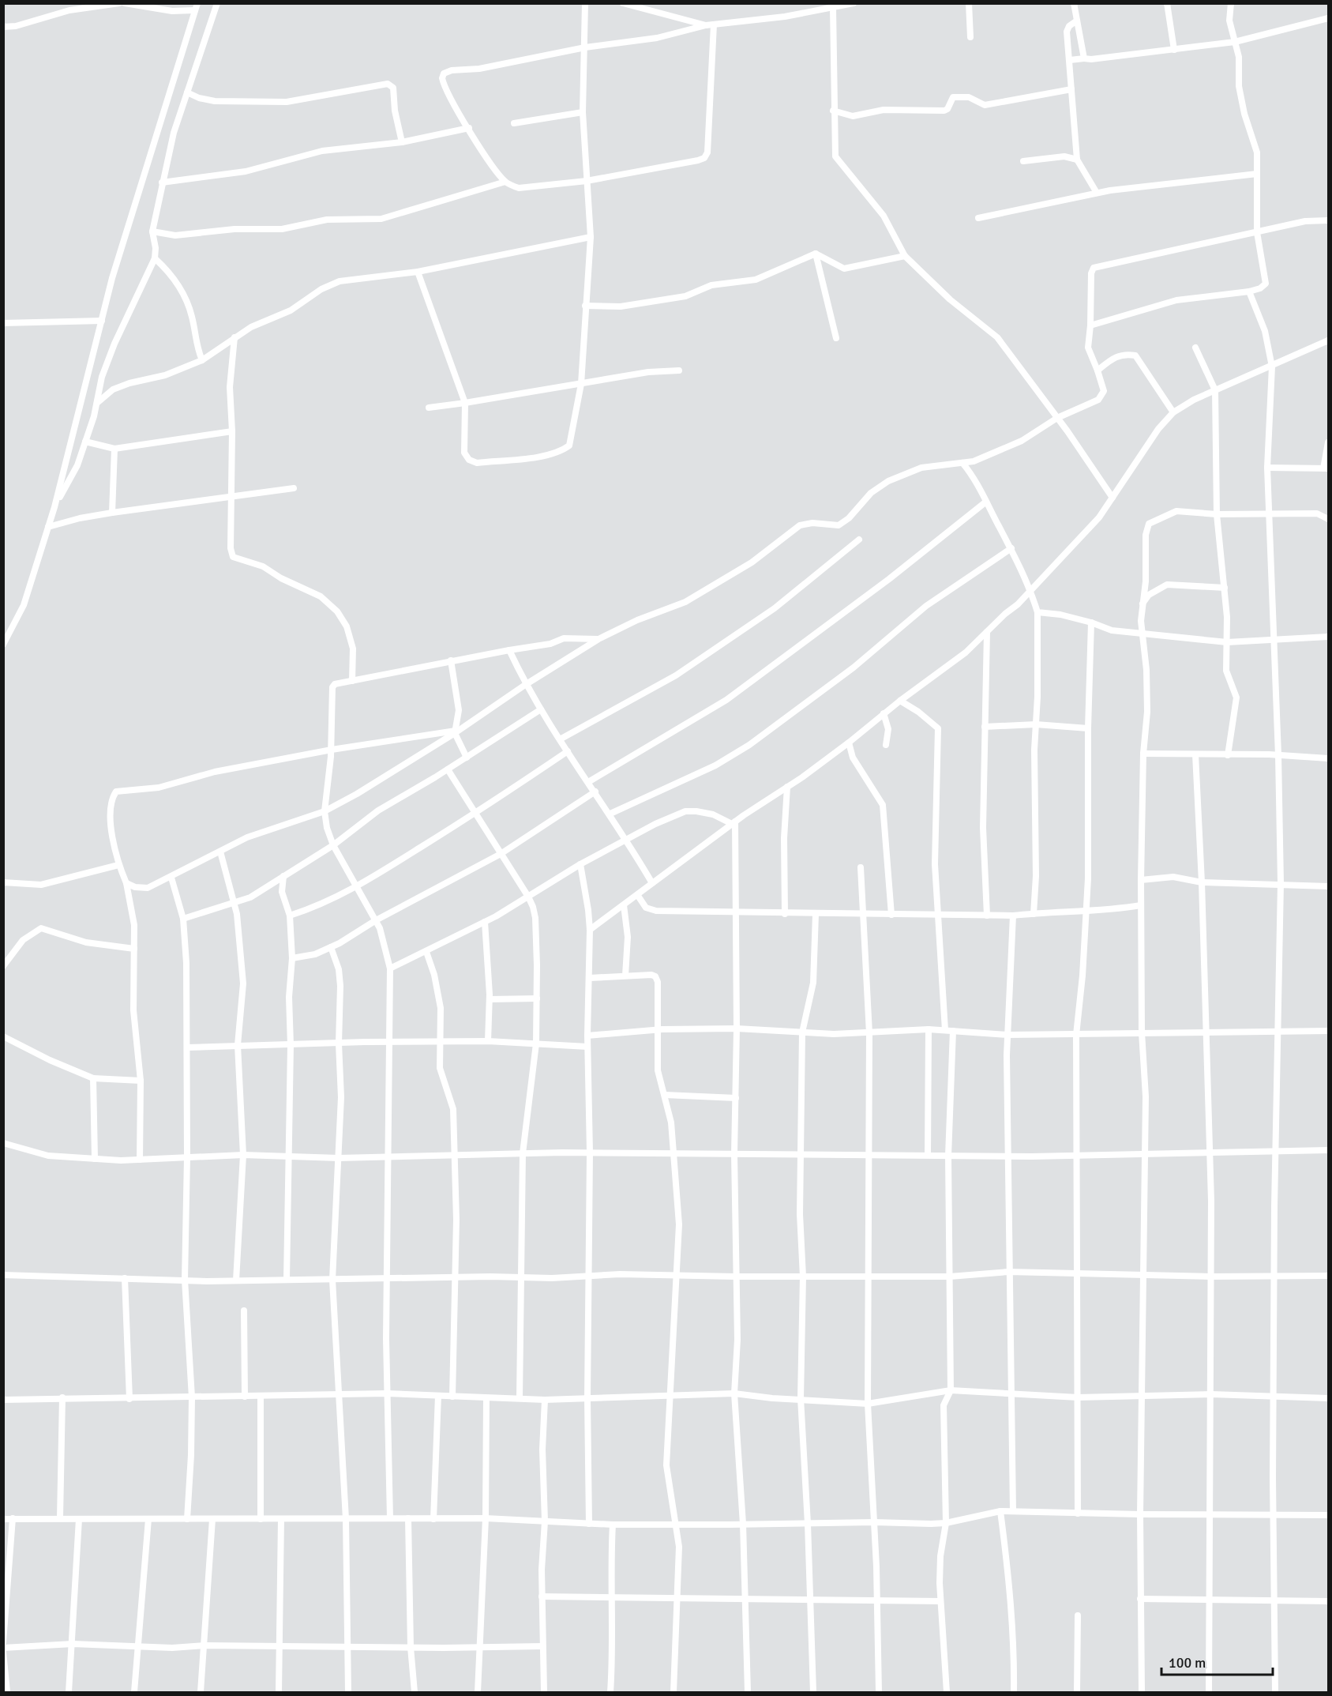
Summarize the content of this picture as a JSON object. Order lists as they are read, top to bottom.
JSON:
{
  "scale_bar": "100 m"
}
